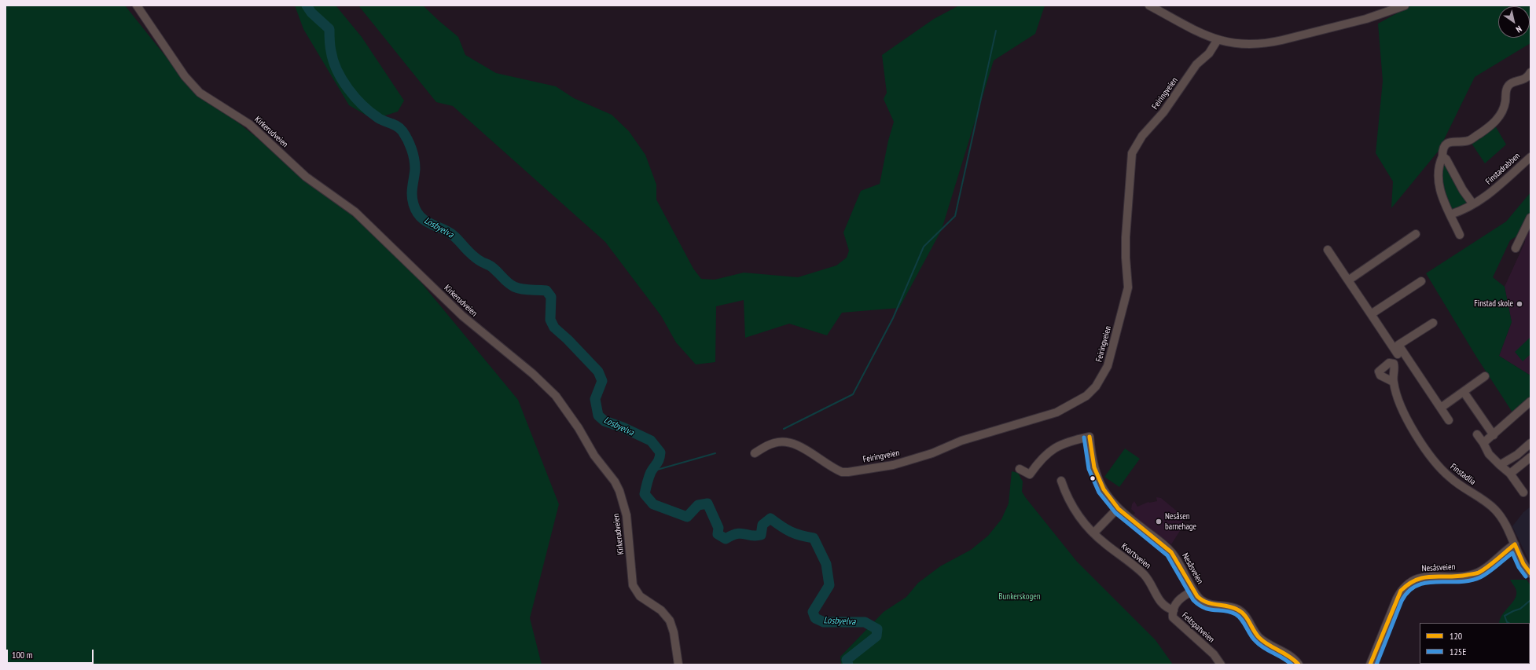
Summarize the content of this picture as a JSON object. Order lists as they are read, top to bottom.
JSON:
{
  "streets": {
    "street": [
      "Feiringveien",
      "Kirkerudveien",
      "Finstadrabben",
      "Finstadlia",
      "Kvartsveien",
      "Nesåsveien",
      "Feltspatveien"
    ]
  },
  "crossings": [
    ["Finstadlia", "Nesåsveien"],
    ["Kvartsveien", "Feltspatveien"],
    ["Nesåsveien", "Feltspatveien"]
  ],
  "water": ["Losbyelva"],
  "parks": ["Bunkerskogen"],
  "places": ["Finstad skole", "Nesåsen barnehage"],
  "lines": ["transit line 120", "transit line 125E"],
  "legend": ["120", "125E"],
  "scale_bar": "100 m",
  "north": "bottom right"
}
